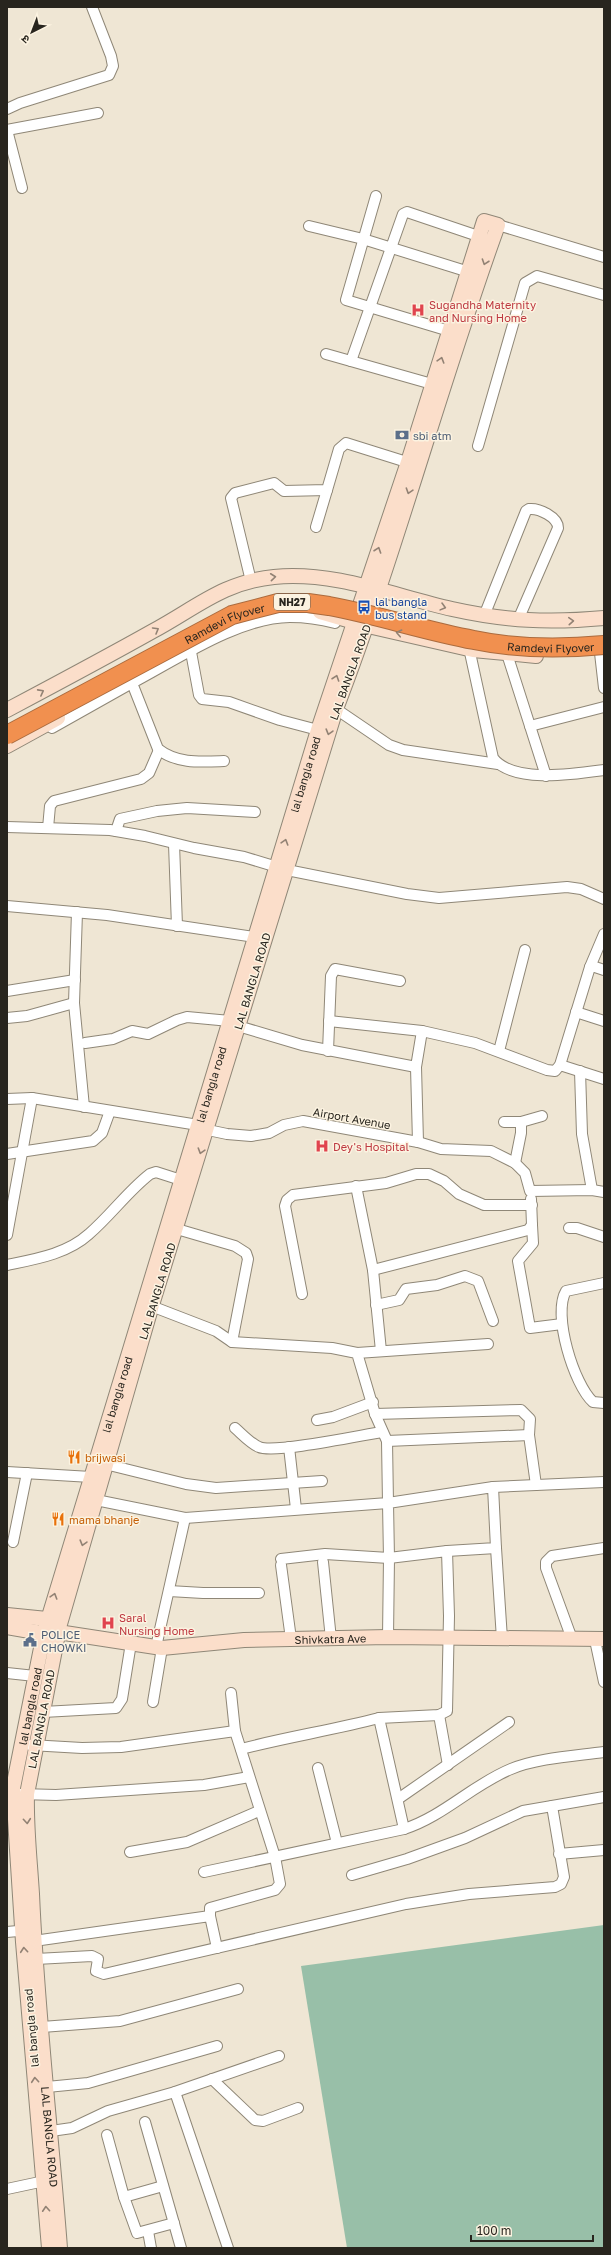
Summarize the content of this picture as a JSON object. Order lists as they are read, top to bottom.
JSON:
{
  "streets": {
    "highway": ["NH27", "Ramdevi Flyover"],
    "street": [
      "LAL BANGLA ROAD",
      "lal bangla road",
      "Airport Avenue",
      "Shivkatra Ave"
    ]
  },
  "crossings": [
    ["LAL BANGLA ROAD", "lal bangla road"],
    ["LAL BANGLA ROAD", "Shivkatra Ave"],
    ["lal bangla road", "Airport Avenue"],
    ["lal bangla road", "Shivkatra Ave"]
  ],
  "places": {
    "hospital": ["Sugandha Maternity and Nursing Home", "Dey's Hospital", "Saral Nursing Home"],
    "bank": ["sbi atm"],
    "bus stop": ["lal bangla bus stand"],
    "restaurant": ["brijwasi", "mama bhanje"],
    "public building": ["POLICE CHOWKI"]
  },
  "scale_bar": "100 m",
  "north": "bottom left"
}
